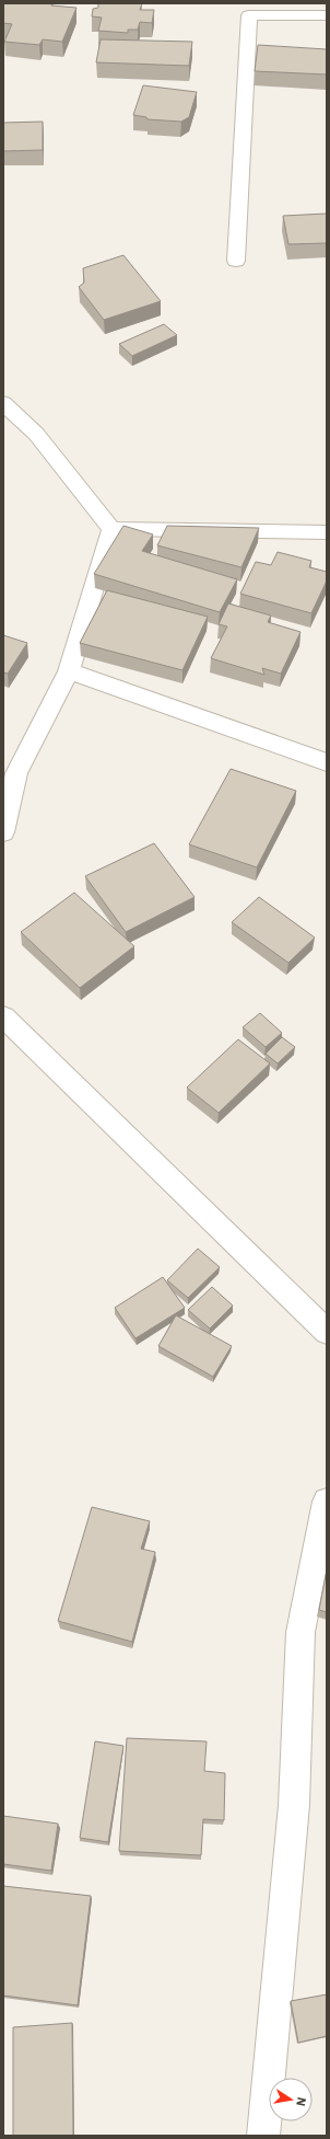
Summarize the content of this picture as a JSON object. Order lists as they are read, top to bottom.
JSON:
{
  "north": "right"
}
